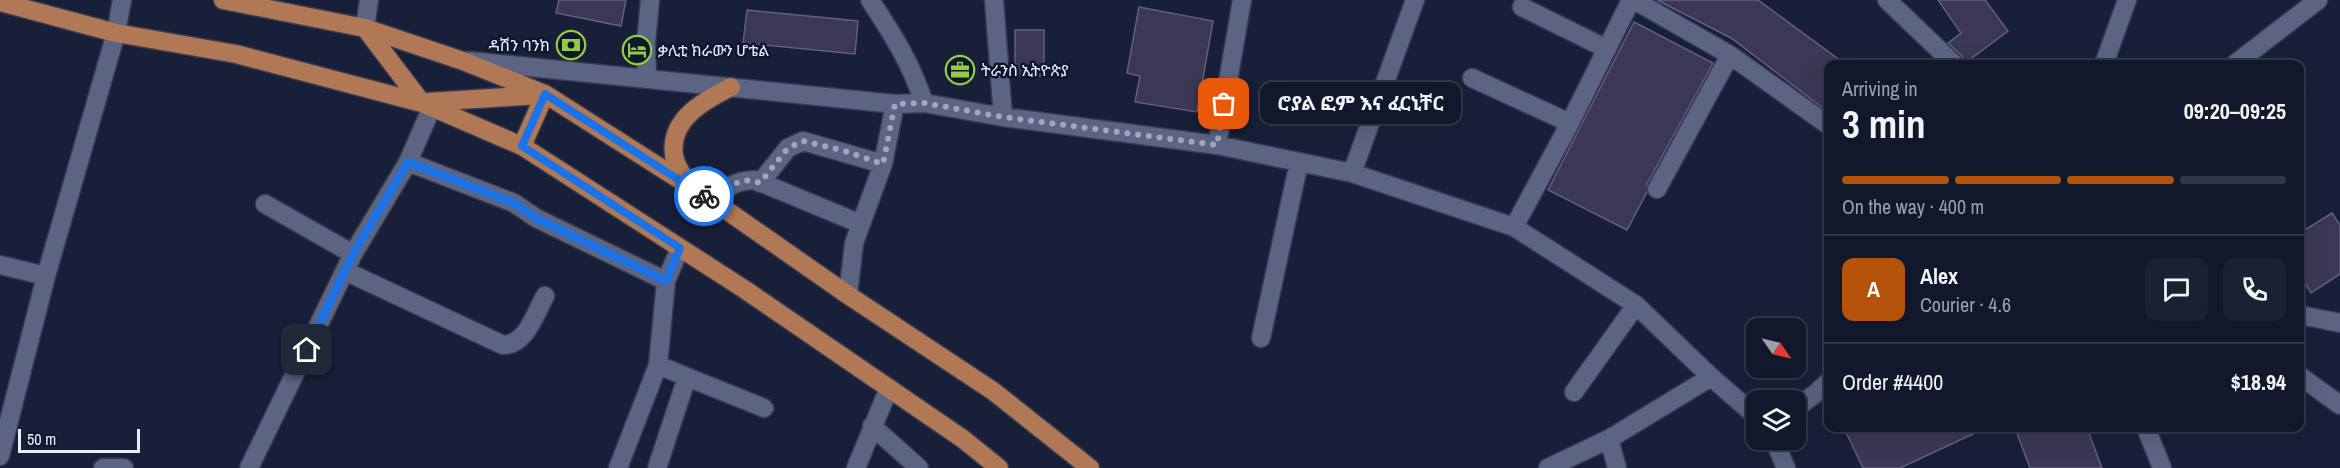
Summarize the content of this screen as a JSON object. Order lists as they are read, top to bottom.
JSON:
{
  "places": {
    "bank": ["ዳሽን ባንክ"],
    "hotel": ["ቃሊቲ ክራውን ሆቴል"],
    "office": ["ትራንስ ኢትዮጵያ"],
    "other": ["ሮያል ፎም እና ፈርኒቸር"]
  },
  "scale_bar": "50 m",
  "north": "bottom right",
  "page": {
    "heading": ["3 min", "Arriving in", "09:20–09:25"],
    "panel": [
      "Alex",
      "Courier · 4.6",
      "Order #4400",
      "$18.94"
    ],
    "bubble": "ሮያል ፎም እና ፈርኒቸር",
    "bar": "On the way · 400 m",
    "round": "A",
    "scale": "50 m"
  }
}
